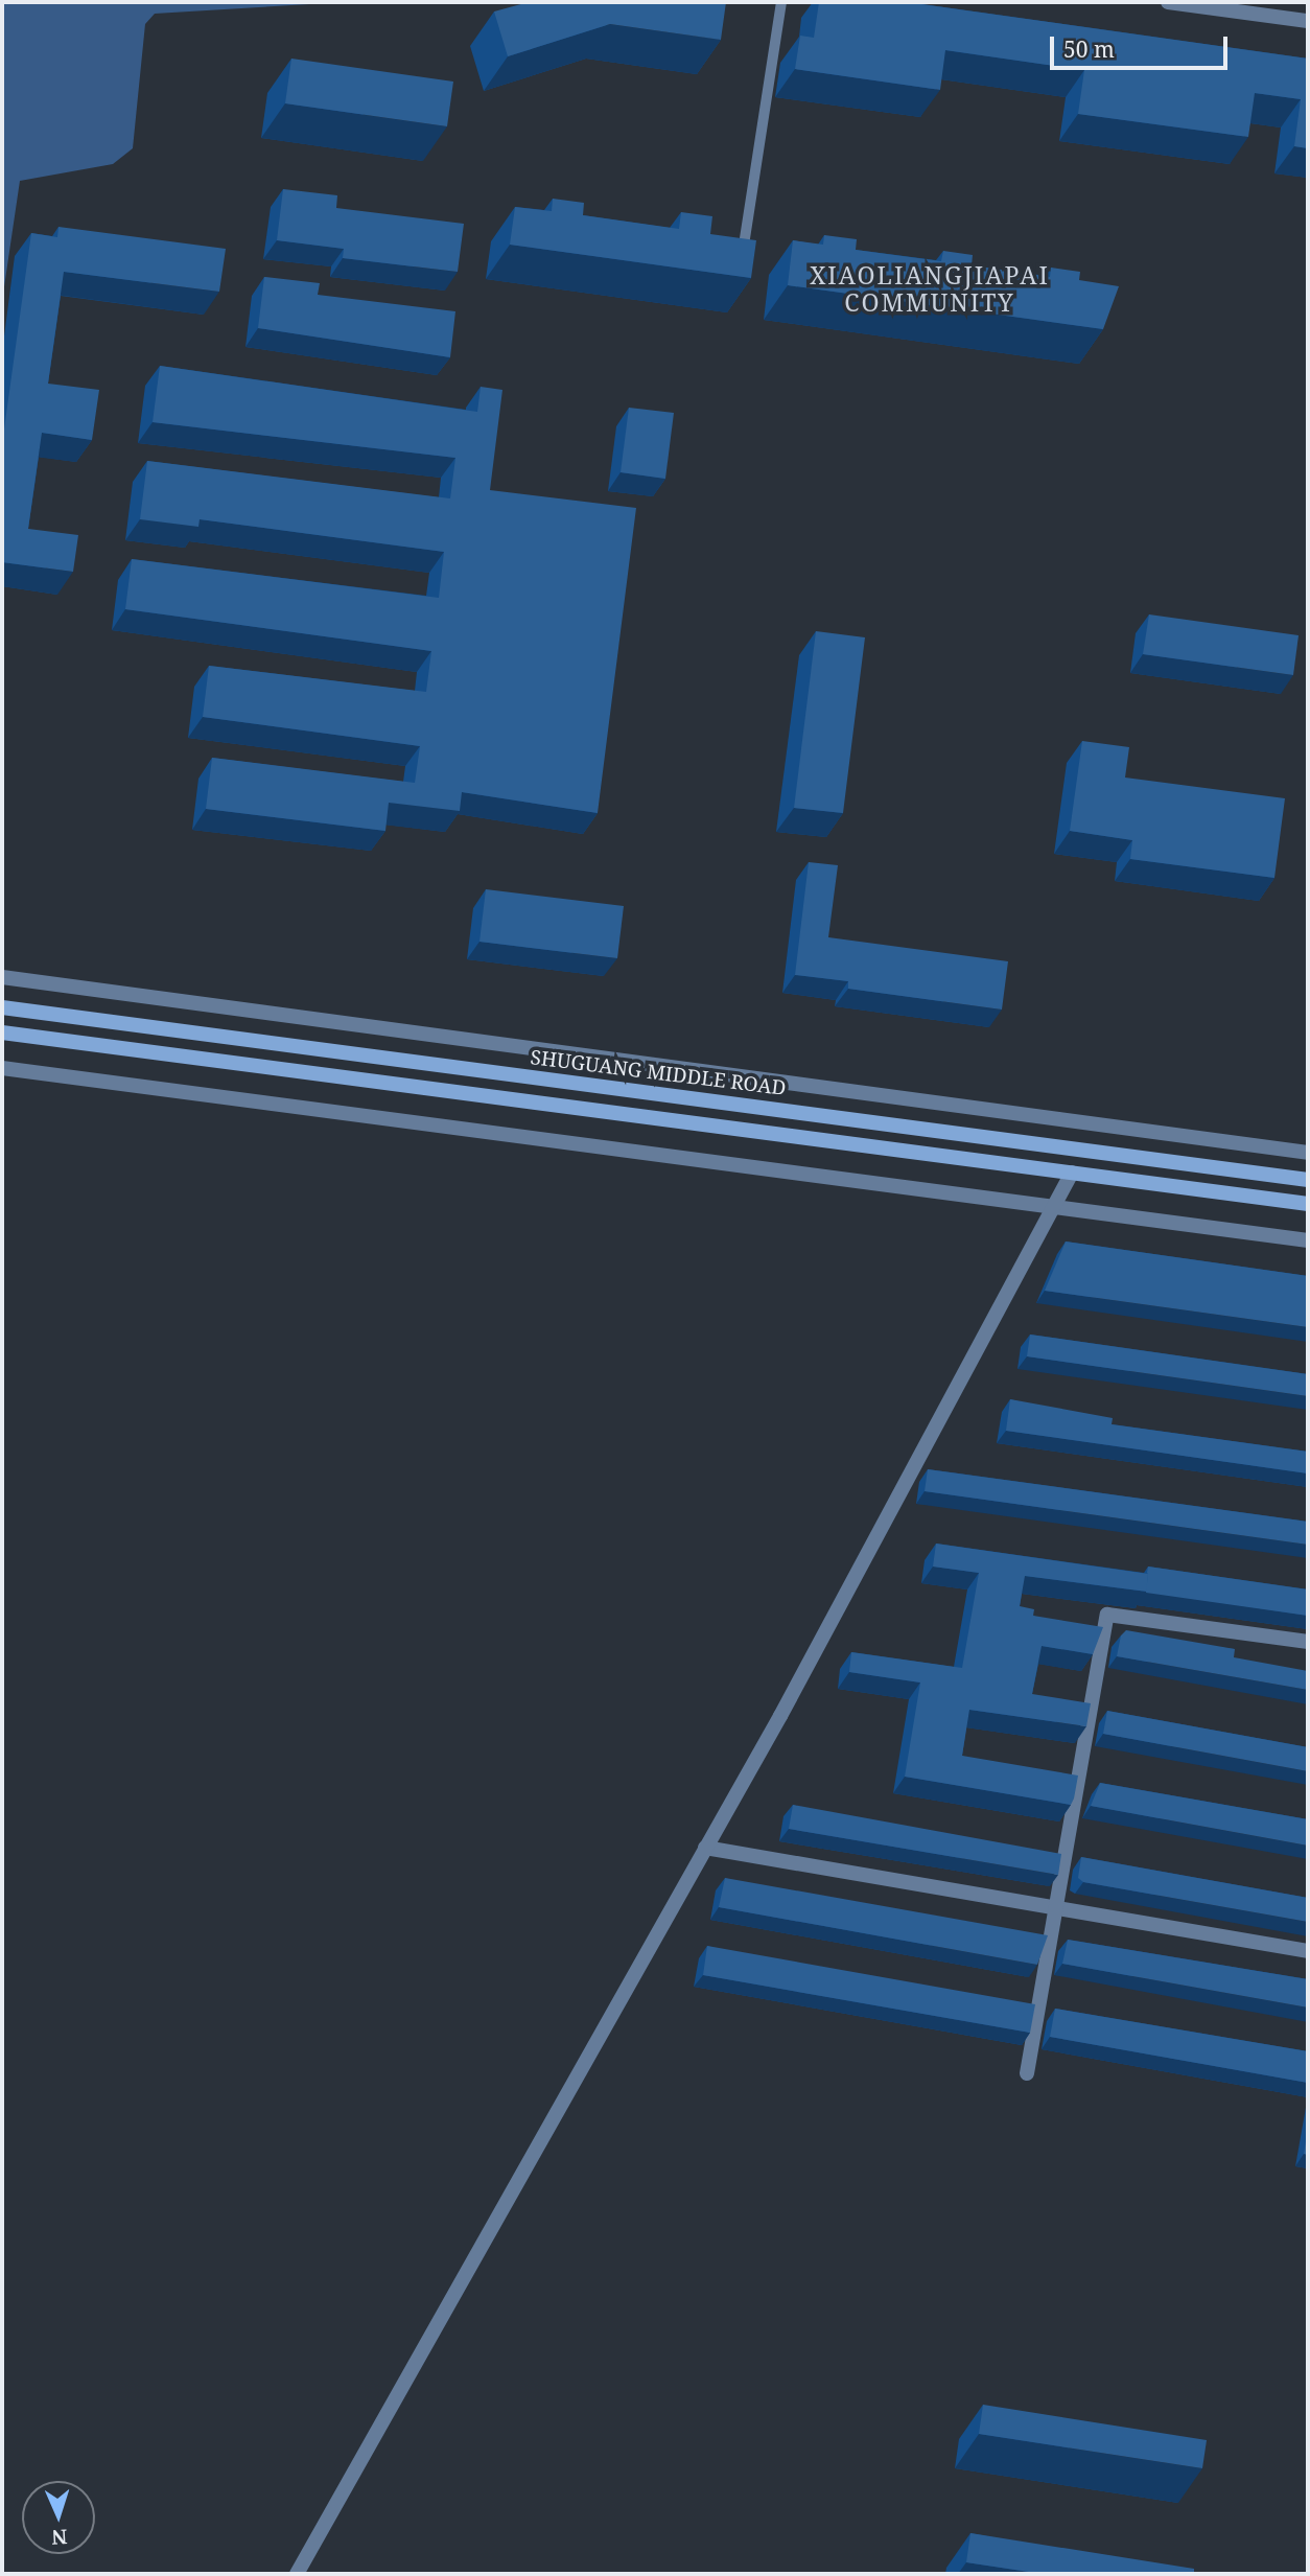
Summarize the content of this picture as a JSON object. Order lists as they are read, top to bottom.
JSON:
{
  "streets": {
    "main road": ["SHUGUANG MIDDLE ROAD"]
  },
  "districts": ["XIAOLIANGJIAPAI COMMUNITY"],
  "scale_bar": "50 m",
  "north": "bottom"
}
